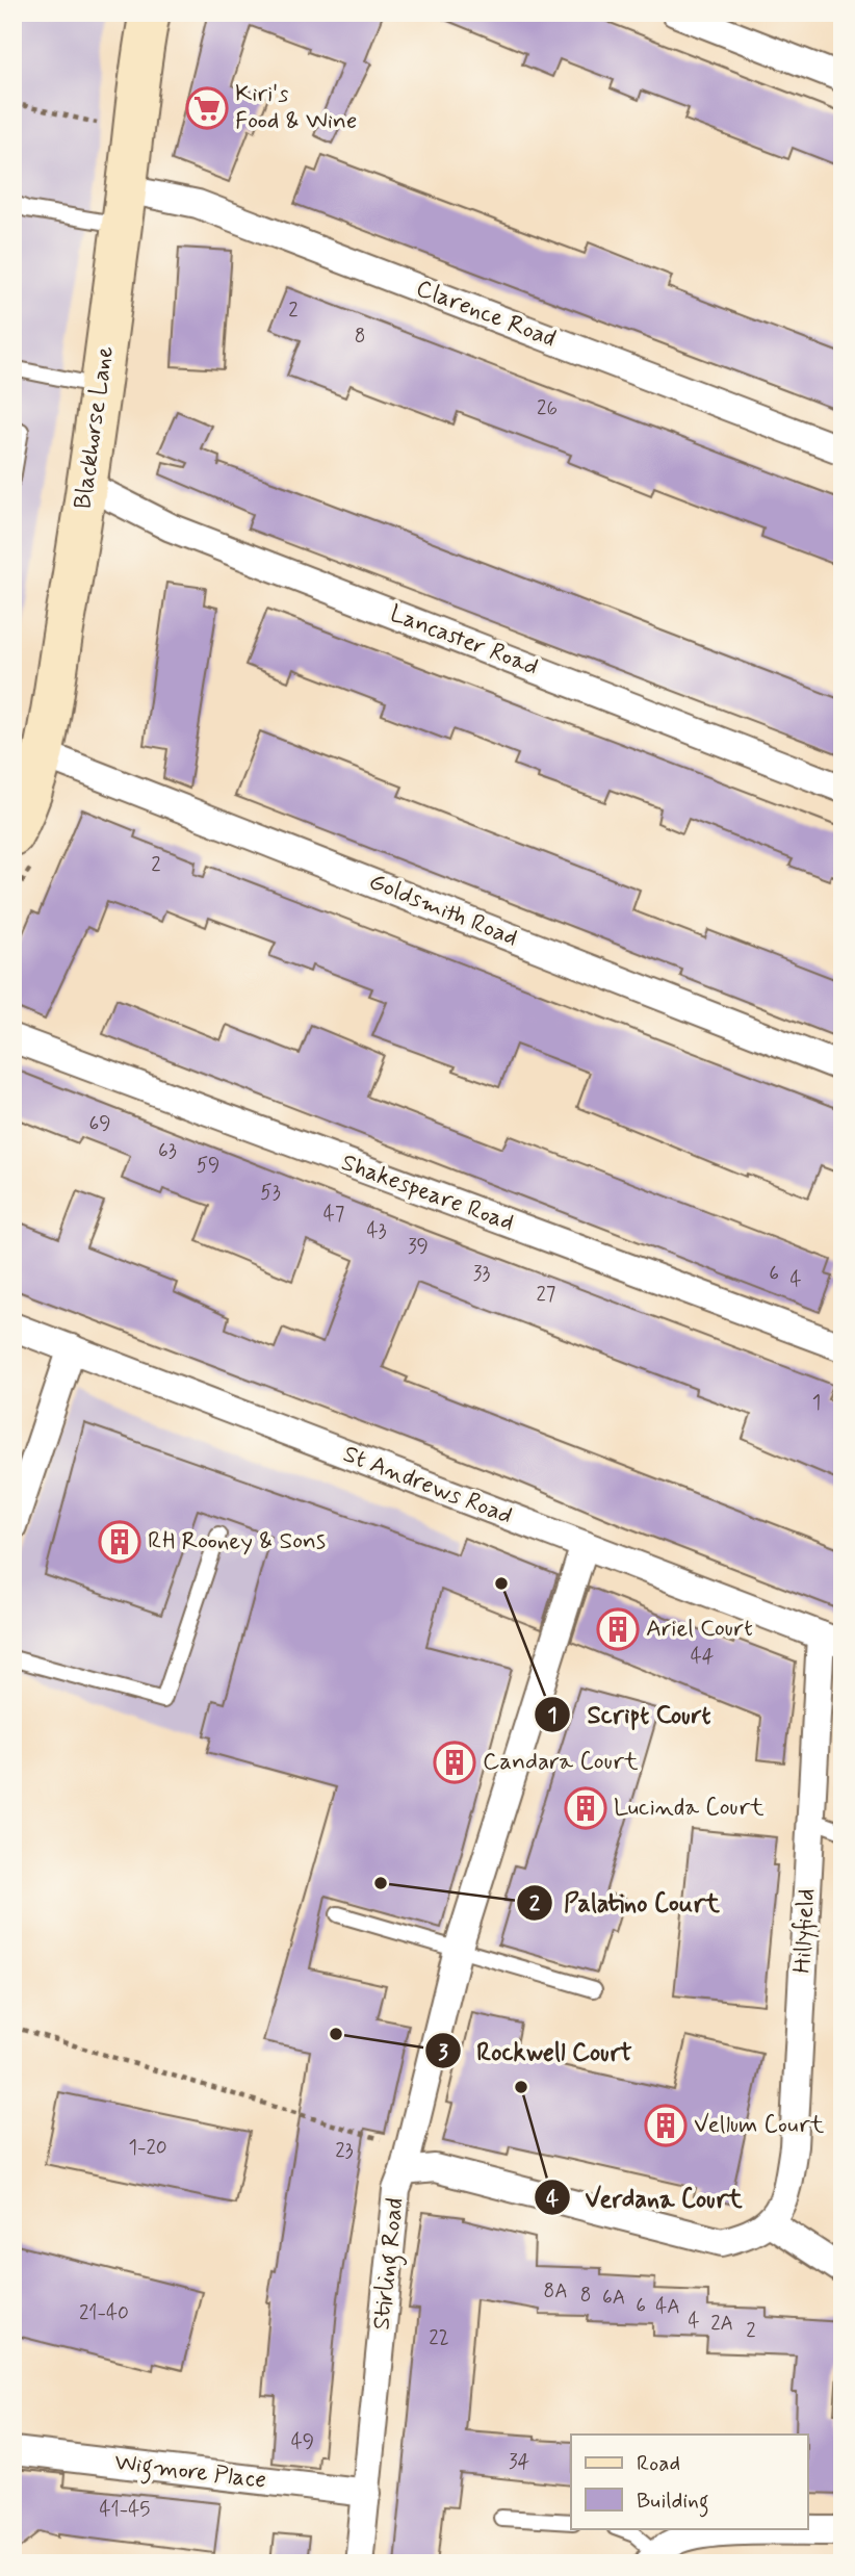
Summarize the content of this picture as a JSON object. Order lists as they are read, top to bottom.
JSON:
{
  "streets": {
    "main road": ["Blackhorse Lane"],
    "street": [
      "Clarence Road",
      "Lancaster Road",
      "Goldsmith Road",
      "Shakespeare Road",
      "St Andrews Road",
      "Hillyfield",
      "Stirling Road",
      "Wigmore Place"
    ]
  },
  "crossings": [
    ["Clarence Road", "Blackhorse Lane"],
    ["Blackhorse Lane", "Lancaster Road"],
    ["Blackhorse Lane", "Goldsmith Road"],
    ["St Andrews Road", "Hillyfield"],
    ["Hillyfield", "Stirling Road"],
    ["Stirling Road", "Wigmore Place"]
  ],
  "places": {
    "supermarket": ["Kiri's Food & Wine"],
    "building": [
      "RH Rooney & Sons",
      "Ariel Court",
      "Candara Court",
      "Lucinda Court",
      "Vellum Court"
    ],
    "other": [
      "Script Court",
      "Palatino Court",
      "Rockwell Court",
      "Verdana Court"
    ]
  },
  "house_numbers": [
    "2",
    "8",
    "26",
    "2",
    "69",
    "63",
    "59",
    "53",
    "47",
    "43",
    "39",
    "33",
    "6",
    "4",
    "27",
    "1",
    "44",
    "1-20",
    "23",
    "8A",
    "8",
    "6A",
    "6",
    "4A",
    "21-40",
    "4",
    "2A",
    "2",
    "22",
    "49",
    "34",
    "41-45"
  ],
  "legend": ["Road", "Building"]
}
